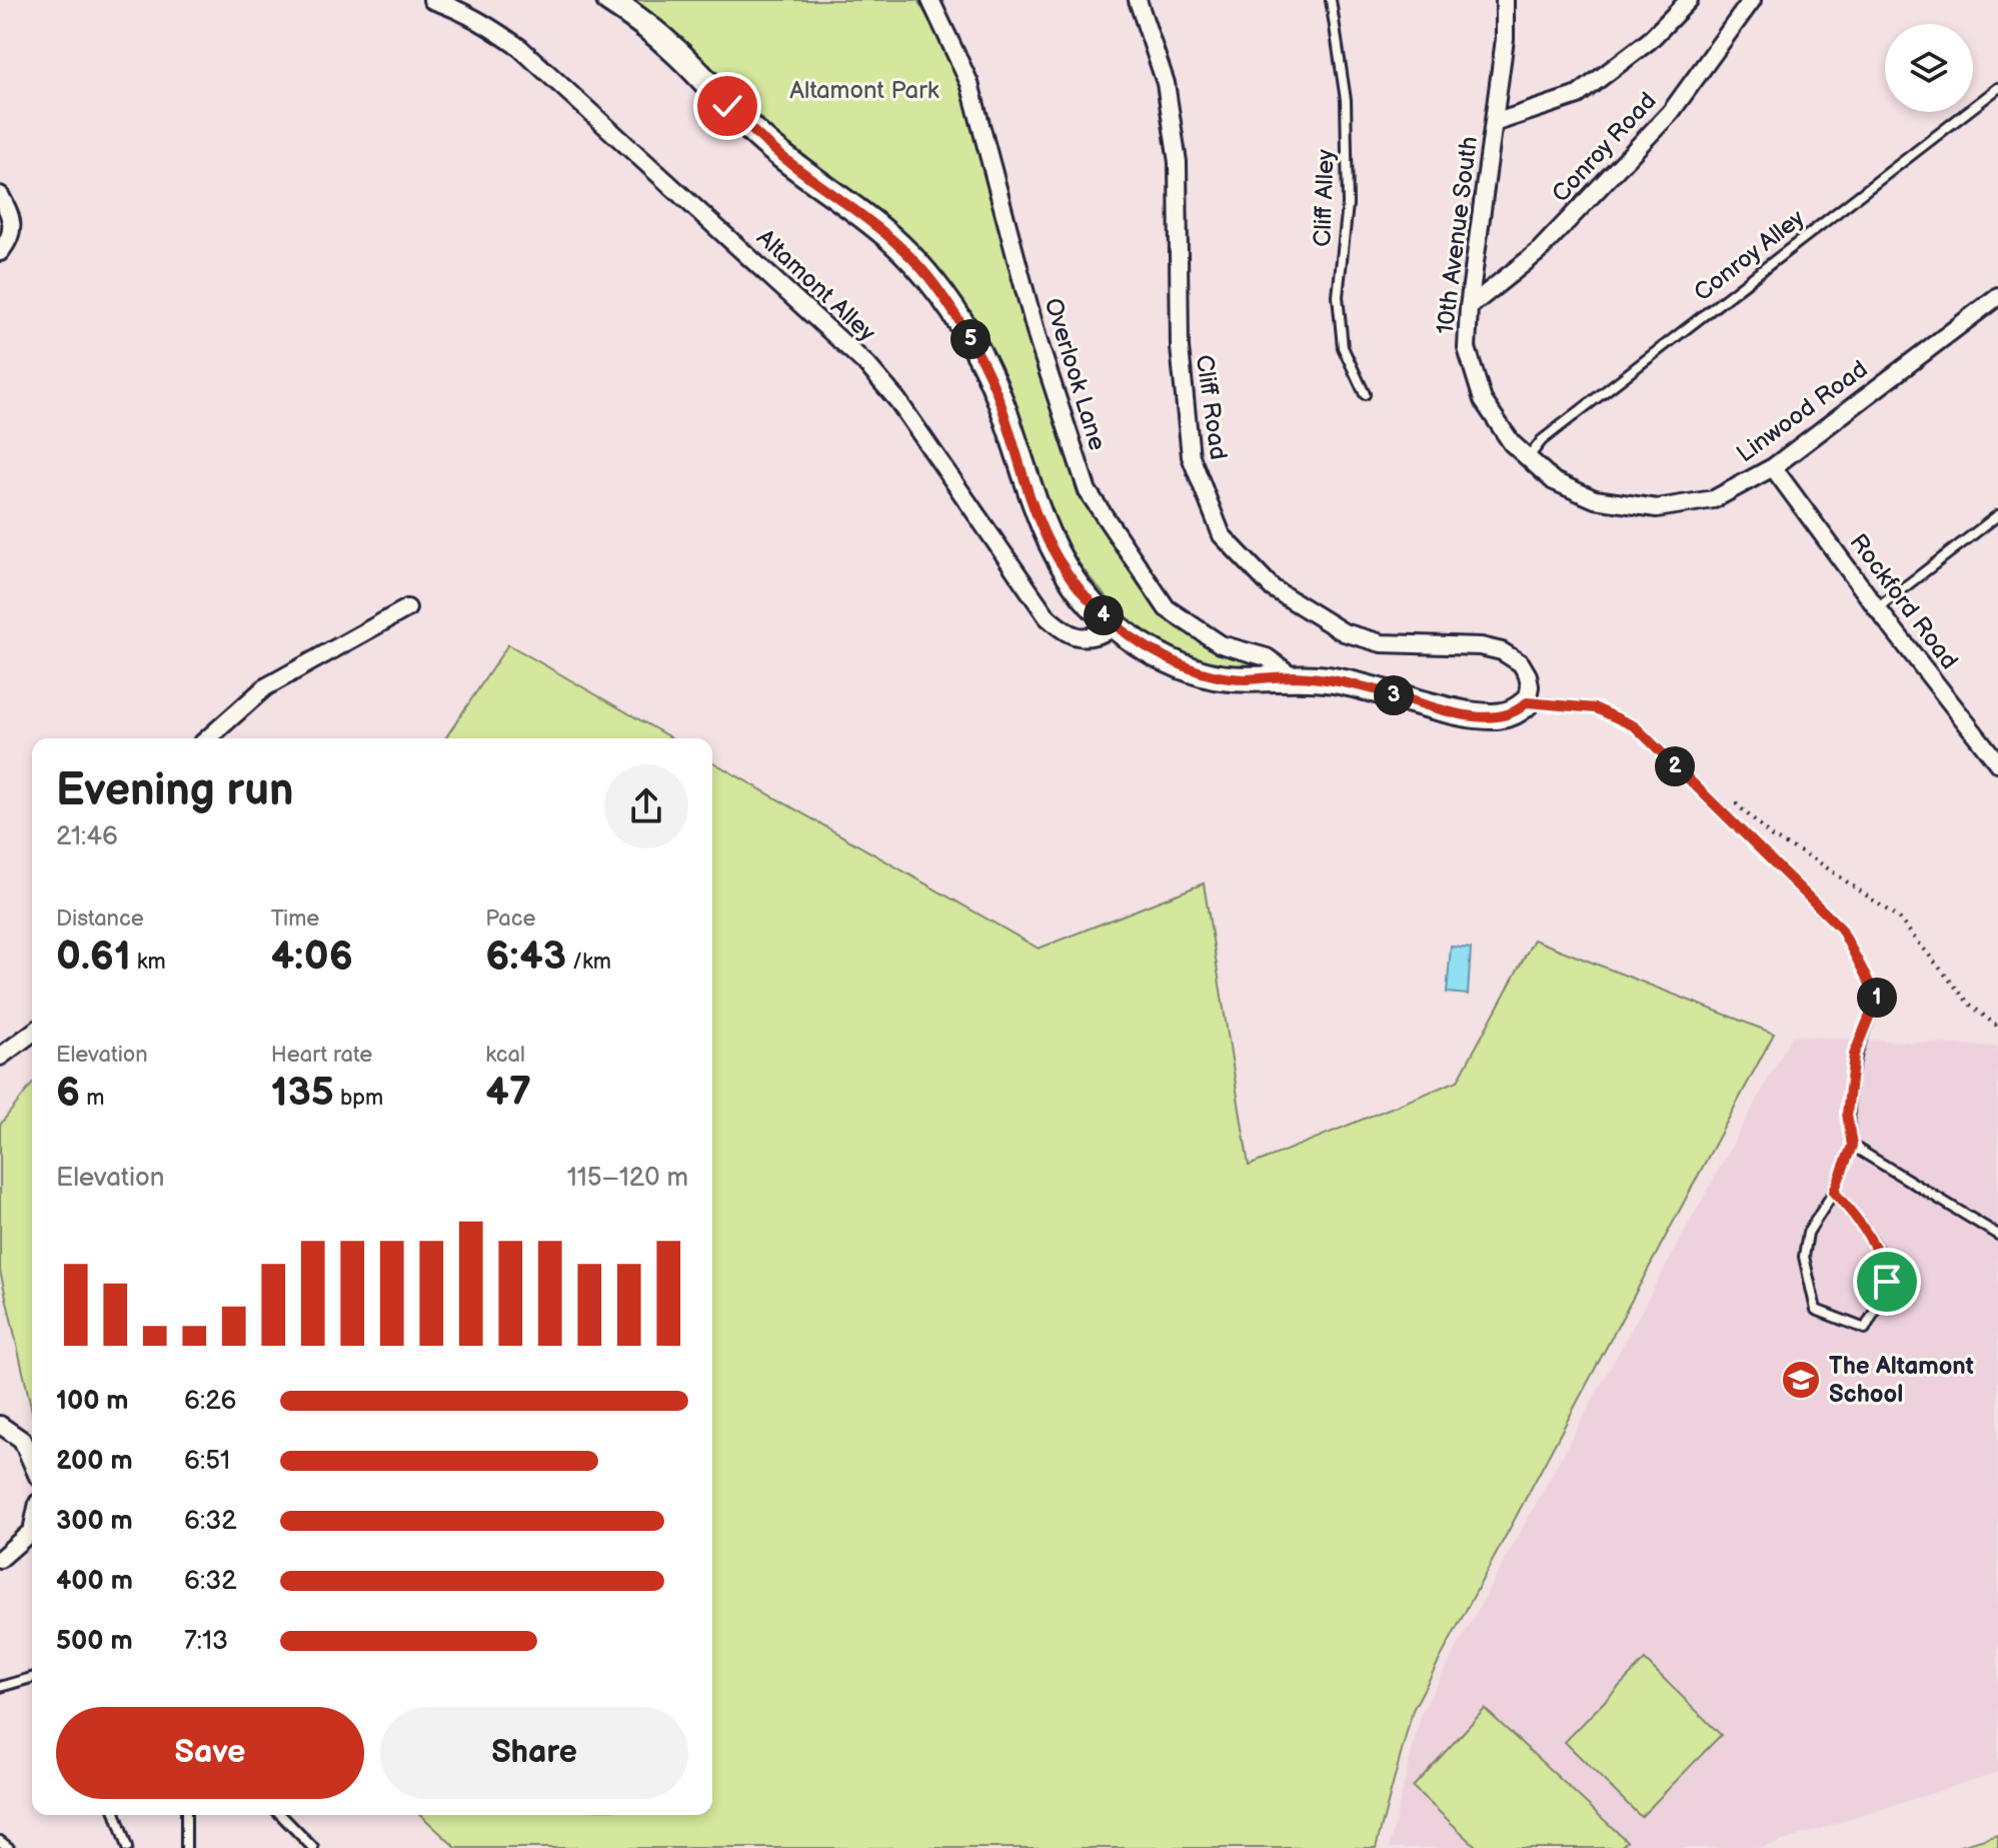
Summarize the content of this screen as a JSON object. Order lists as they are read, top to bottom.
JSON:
{
  "streets": {
    "street": [
      "Conroy Road",
      "10th Avenue South",
      "Altamont Alley",
      "Overlook Lane",
      "Cliff Road",
      "Linwood Road",
      "Rockford Road"
    ],
    "lane": ["Cliff Alley", "Conroy Alley"]
  },
  "crossings": [
    ["Conroy Road", "10th Avenue South"],
    ["10th Avenue South", "Conroy Alley"],
    ["10th Avenue South", "Linwood Road"],
    ["Conroy Alley", "Linwood Road"],
    ["Linwood Road", "Rockford Road"]
  ],
  "parks": ["Altamont Park"],
  "places": {
    "school or university": ["The Altamont School"]
  },
  "page": {
    "pins": [
      "5",
      "4",
      "3",
      "2",
      "1"
    ],
    "heading": ["Evening run", "21:46"],
    "stats": [
      ["Distance", "0.61 km"],
      ["Time", "4:06"],
      ["Pace", "6:43 /km"],
      ["Elevation", "6 m"],
      ["Heart rate", "135 bpm"],
      ["kcal", "47"]
    ],
    "chart": ["Elevation", "115–120 m"],
    "list": [
      {
        "name": "100 m",
        "note": "6:26"
      },
      {
        "name": "200 m",
        "note": "6:51"
      },
      {
        "name": "300 m",
        "note": "6:32"
      },
      {
        "name": "400 m",
        "note": "6:32"
      },
      {
        "name": "500 m",
        "note": "7:13"
      }
    ],
    "buttons": ["Save", "Share"]
  }
}
